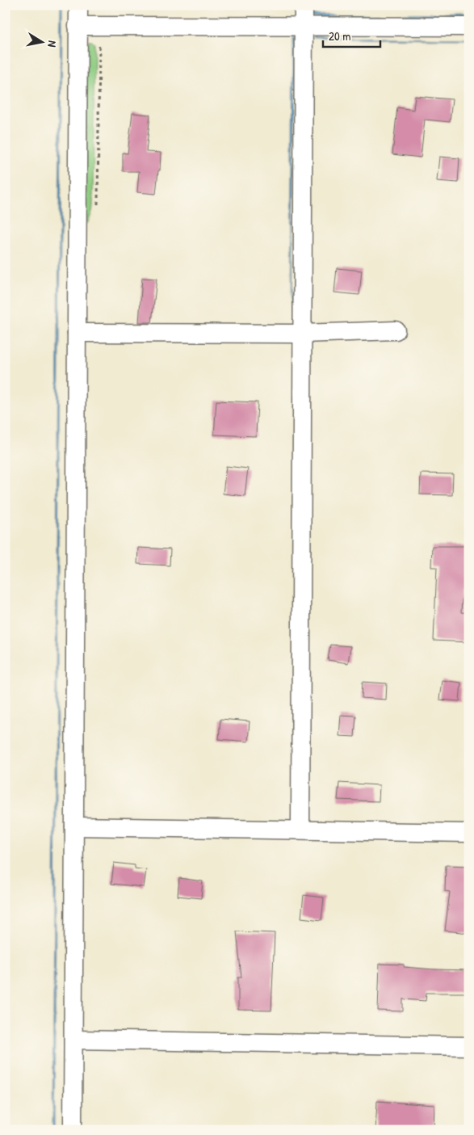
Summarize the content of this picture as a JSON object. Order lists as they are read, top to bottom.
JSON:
{
  "scale_bar": "20 m",
  "north": "right"
}
